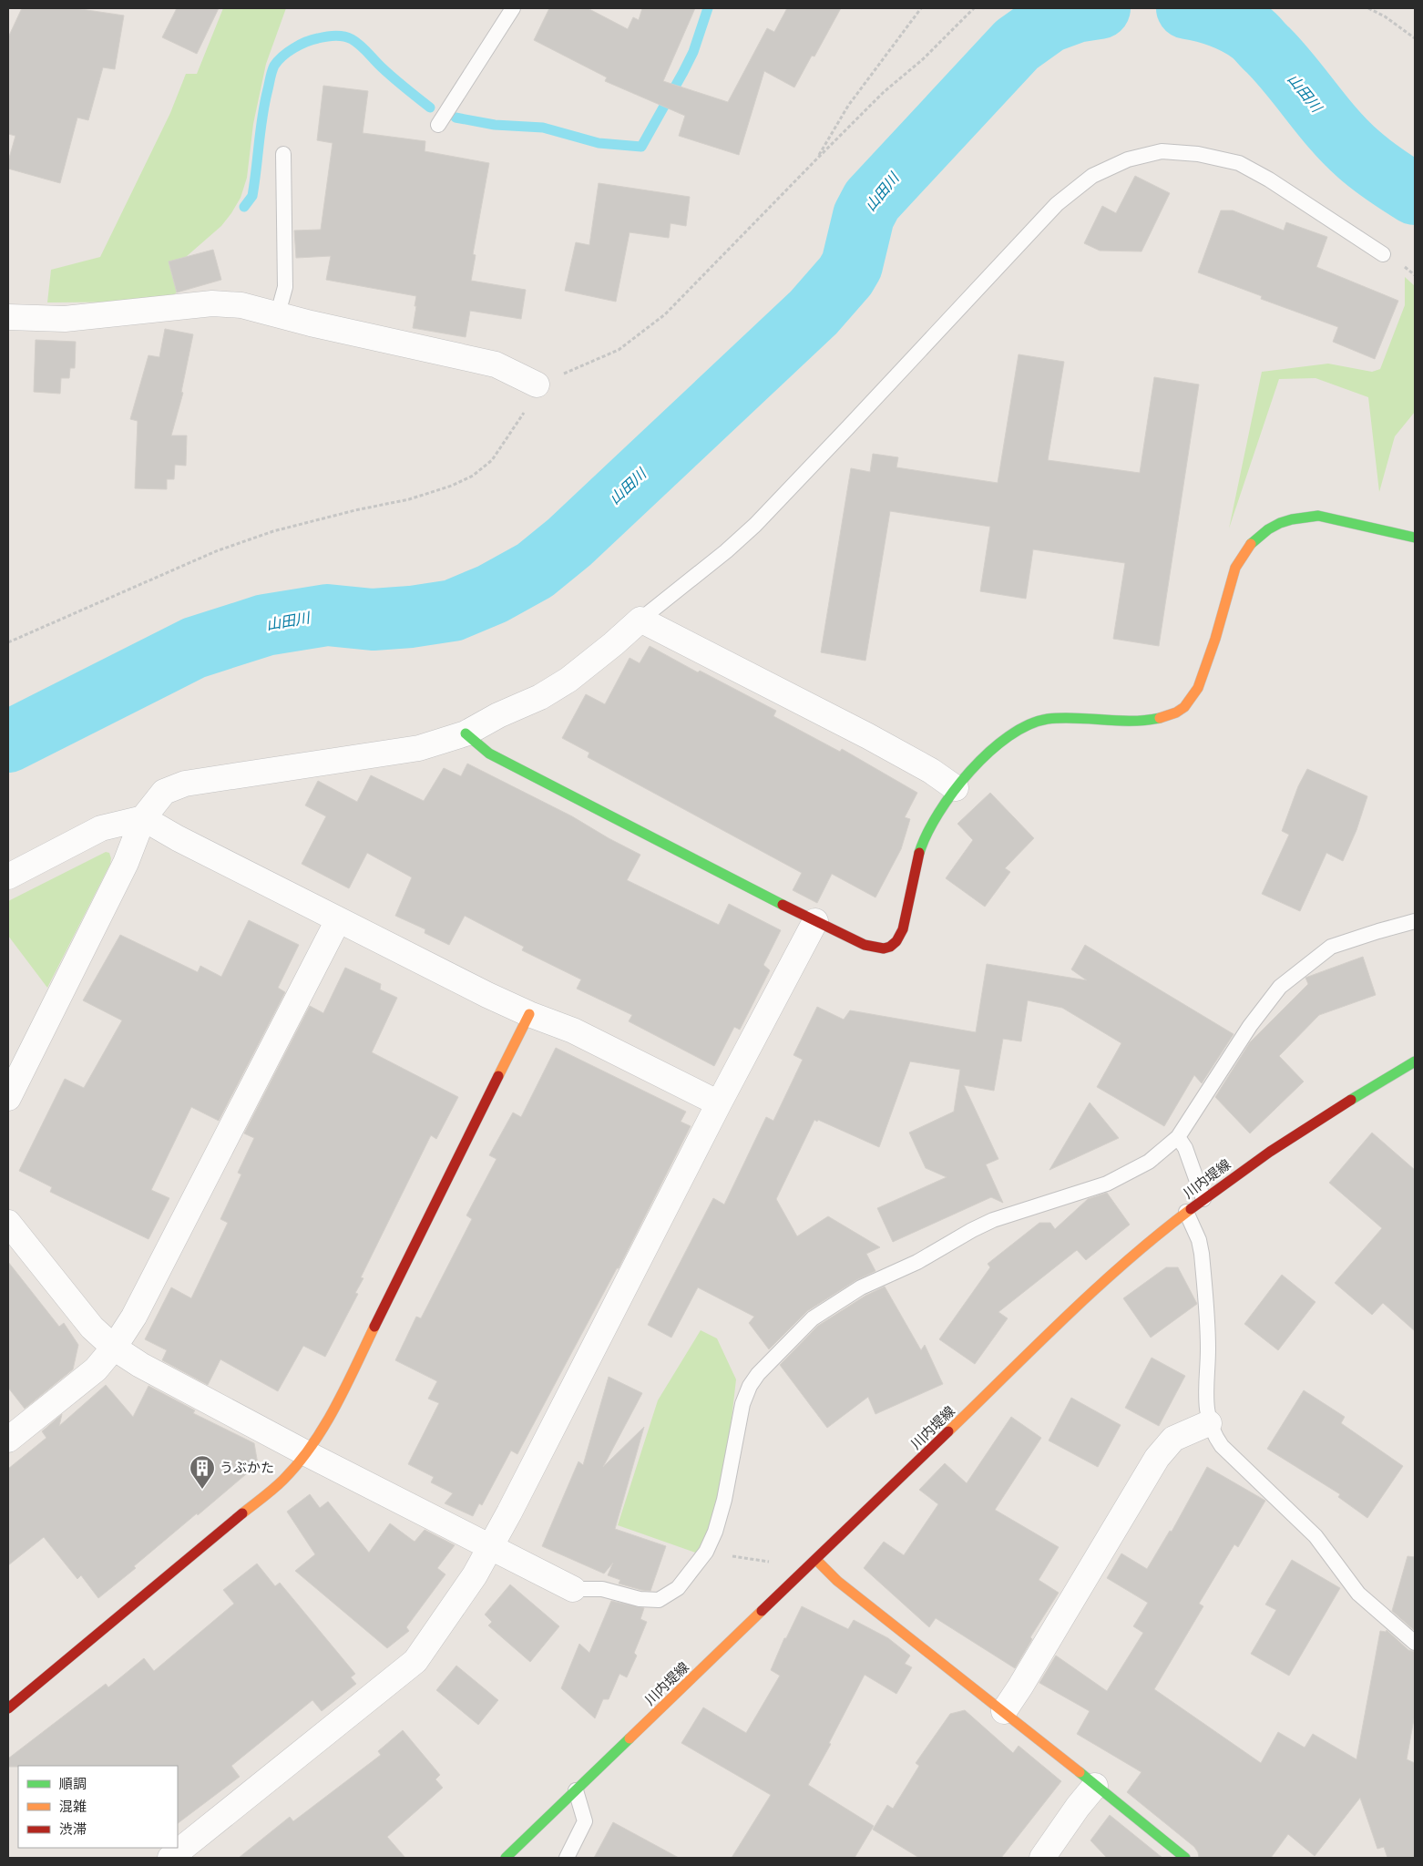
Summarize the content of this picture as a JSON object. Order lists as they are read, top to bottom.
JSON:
{
  "streets": {
    "street": ["川内堤線"]
  },
  "water": ["山田川"],
  "places": {
    "building": ["うぶかた"]
  },
  "legend": ["順調", "混雑", "渋滞"]
}
